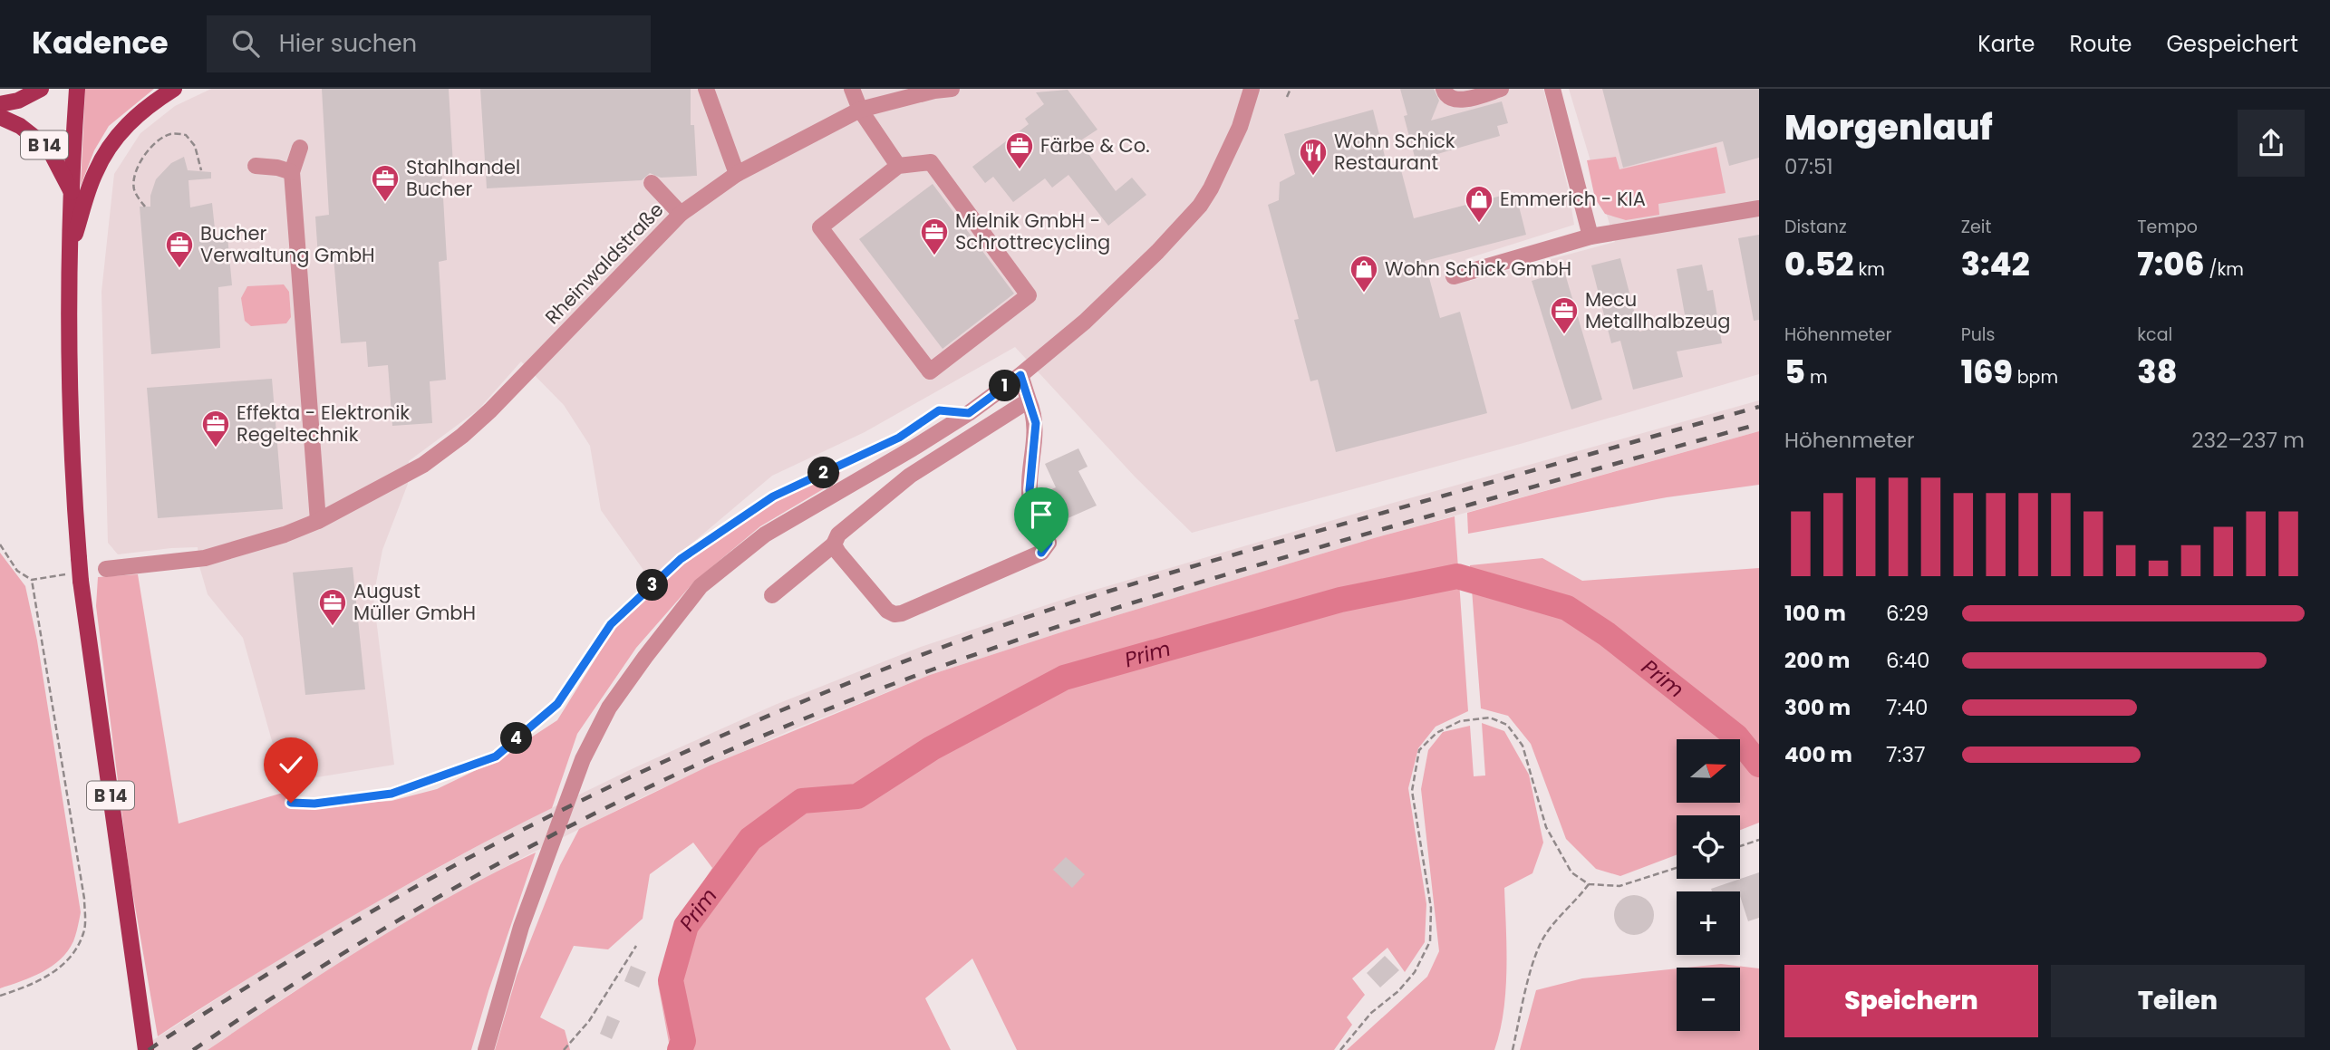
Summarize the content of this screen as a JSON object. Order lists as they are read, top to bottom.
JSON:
{
  "streets": {
    "main road": ["B 14"],
    "street": ["Rheinwaldstraße"]
  },
  "water": ["Prim"],
  "places": {
    "office": [
      "Färbe & Co.",
      "Stahlhandel Bucher",
      "Mielnik GmbH - Schrottrecycling",
      "Bucher Verwaltung GmbH",
      "Mecu Metallhalbzeug",
      "Effekta - Elektronik Regeltechnik",
      "August Müller GmbH"
    ],
    "restaurant": ["Wohn Schick Restaurant"],
    "shop": ["Emmerich - KIA", "Wohn Schick GmbH"]
  },
  "north": "right",
  "page": {
    "header": "Kadence",
    "search": "Hier suchen",
    "nav": ["Karte", "Route", "Gespeichert"],
    "heading": ["Morgenlauf", "07:51"],
    "stats": [
      ["Distanz", "0.52 km"],
      ["Zeit", "3:42"],
      ["Tempo", "7:06 /km"],
      ["Höhenmeter", "5 m"],
      ["Puls", "169 bpm"],
      ["kcal", "38"]
    ],
    "pins": [
      "1",
      "2",
      "3",
      "4"
    ],
    "chart": ["Höhenmeter", "232–237 m"],
    "list": [
      {
        "name": "100 m",
        "note": "6:29"
      },
      {
        "name": "200 m",
        "note": "6:40"
      },
      {
        "name": "300 m",
        "note": "7:40"
      },
      {
        "name": "400 m",
        "note": "7:37"
      }
    ],
    "map_buttons": ["+", "−"],
    "buttons": ["Speichern", "Teilen"]
  }
}
